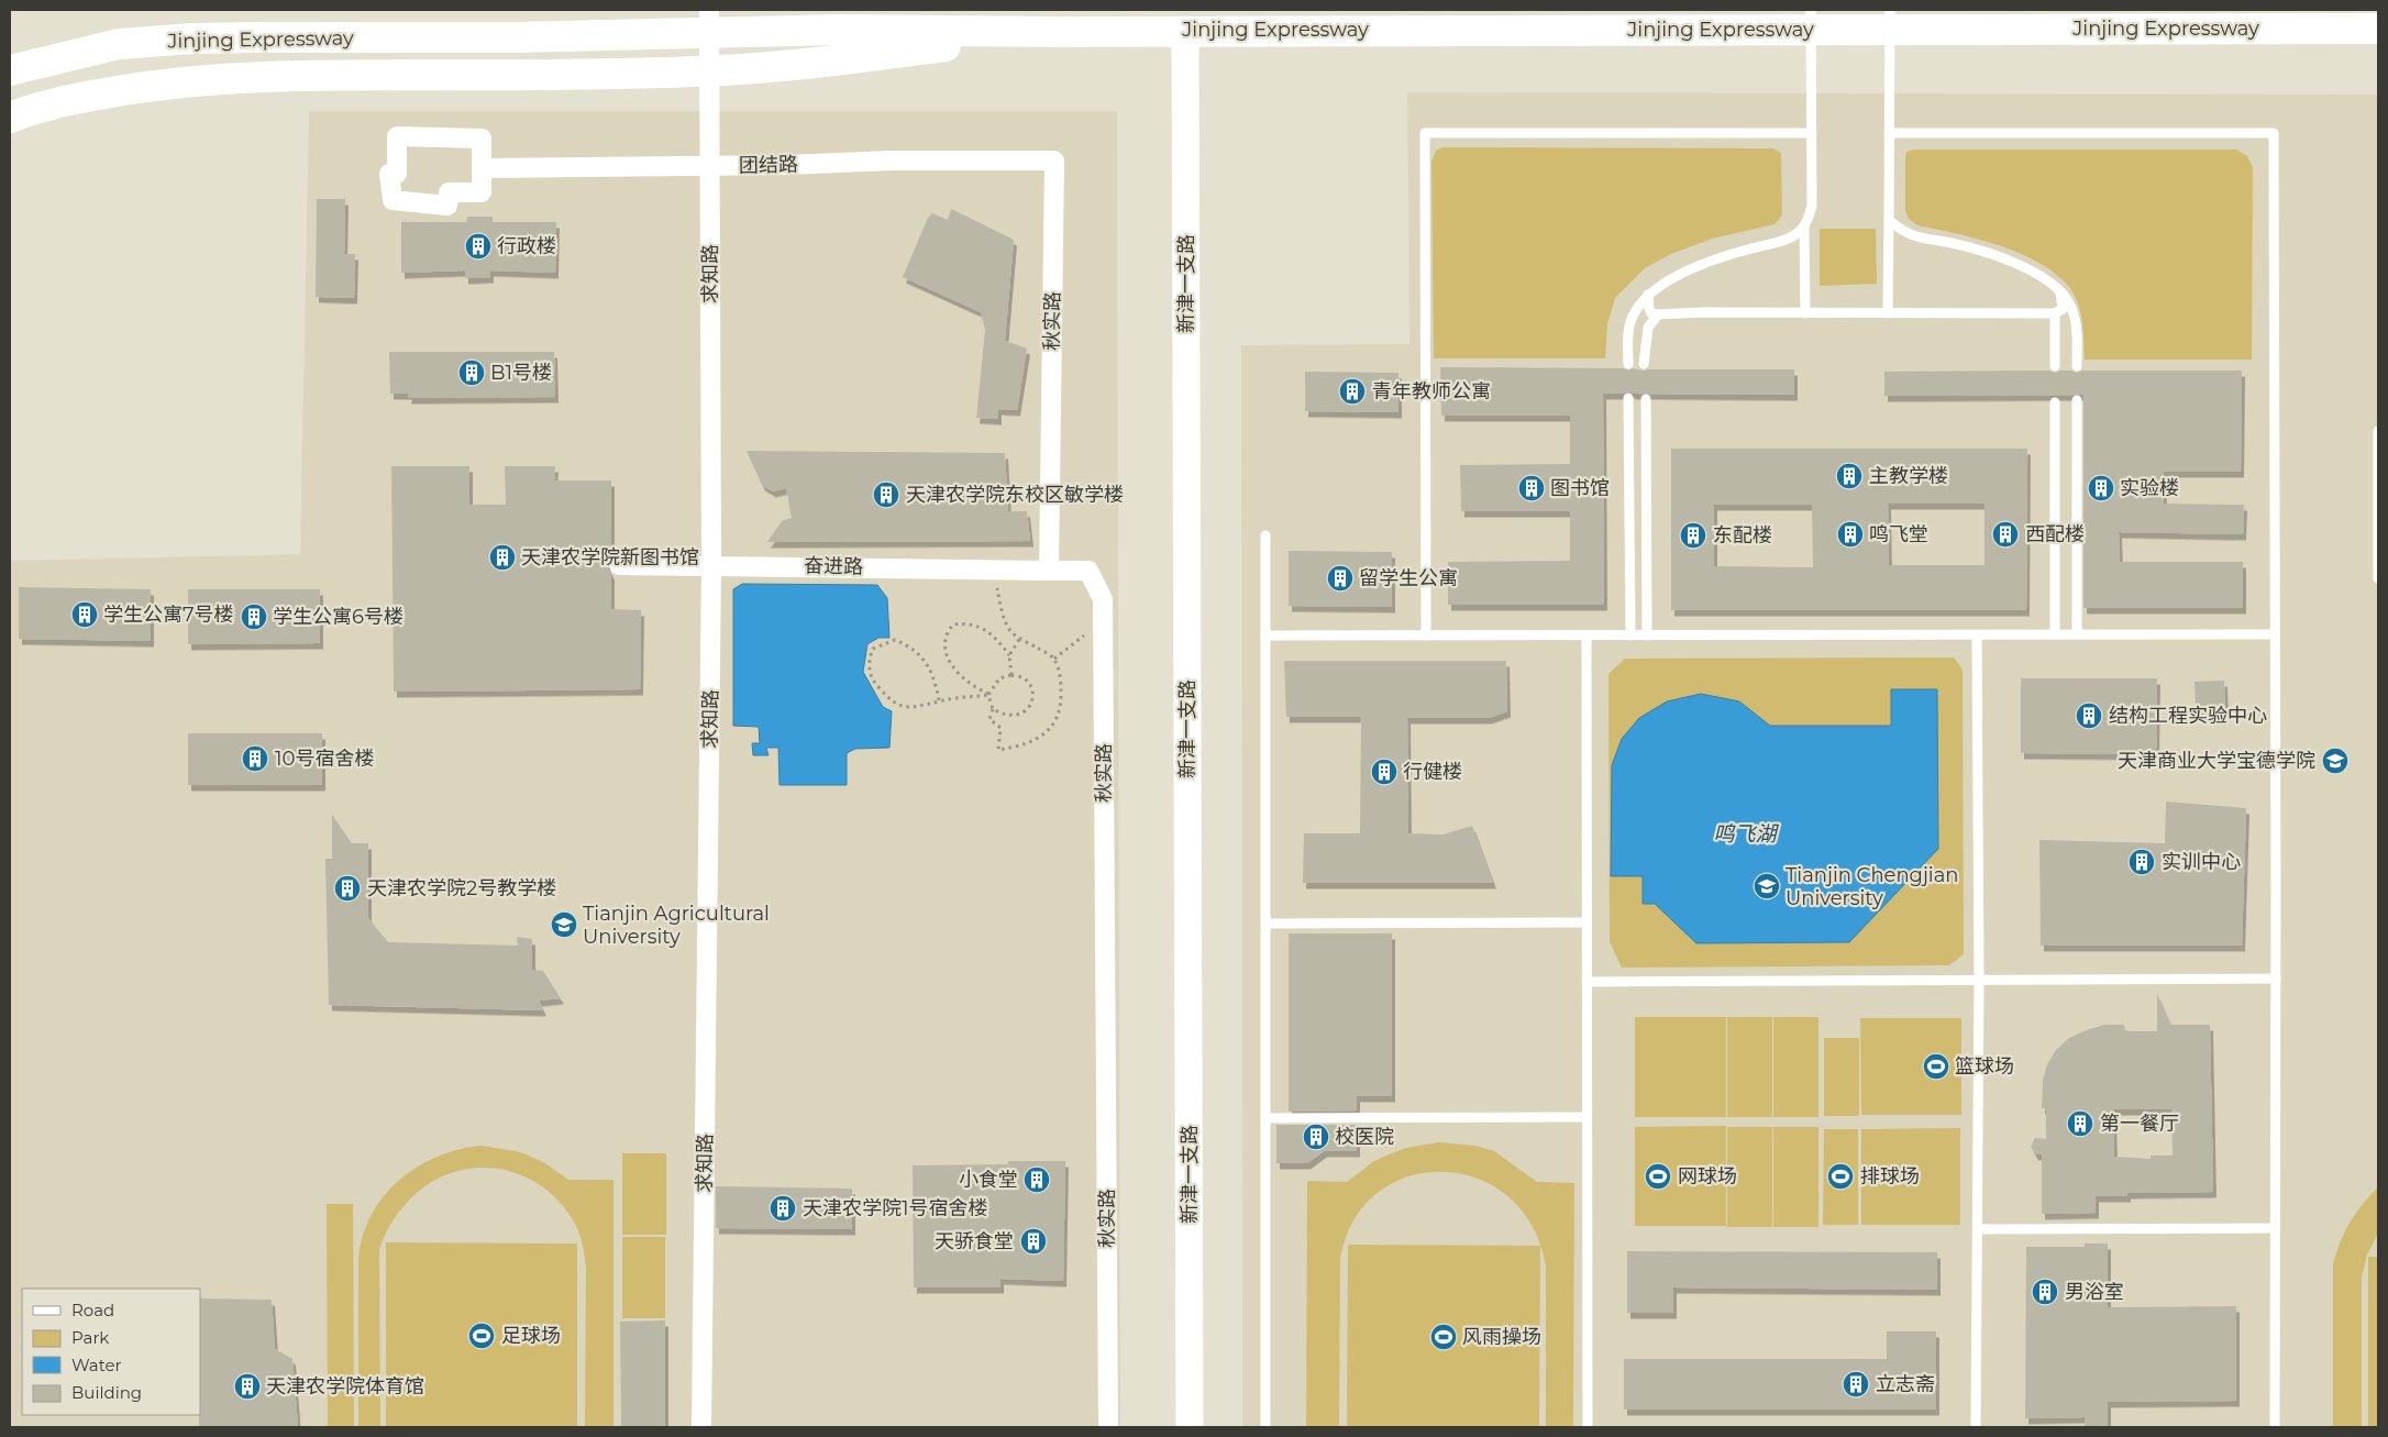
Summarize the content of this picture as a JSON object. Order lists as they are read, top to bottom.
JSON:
{
  "streets": {
    "highway": ["Jinjing Expressway"],
    "street": [
      "团结路",
      "求知路",
      "新津一支路",
      "秋实路",
      "奋进路"
    ]
  },
  "crossings": [
    ["Jinjing Expressway", "新津一支路"],
    ["团结路", "求知路"],
    ["团结路", "秋实路"],
    ["求知路", "奋进路"],
    ["秋实路", "奋进路"]
  ],
  "water": ["鸣飞湖"],
  "places": {
    "building": [
      "行政楼",
      "B1号楼",
      "青年教师公寓",
      "主教学楼",
      "图书馆",
      "实验楼",
      "天津农学院东校区敏学楼",
      "鸣飞堂",
      "西配楼",
      "东配楼",
      "天津农学院新图书馆",
      "留学生公寓",
      "学生公寓7号楼",
      "学生公寓6号楼",
      "结构工程实验中心",
      "10号宿舍楼",
      "行健楼",
      "实训中心",
      "天津农学院2号教学楼",
      "第一餐厅",
      "校医院",
      "小食堂",
      "天津农学院1号宿舍楼",
      "天骄食堂",
      "男浴室",
      "立志斋",
      "天津农学院体育馆"
    ],
    "school or university": ["天津商业大学宝德学院", "Tianjin Chengjian University", "Tianjin Agricultural University"],
    "sports": [
      "篮球场",
      "网球场",
      "排球场",
      "足球场",
      "风雨操场"
    ]
  },
  "legend": [
    "Road",
    "Park",
    "Water",
    "Building"
  ]
}
